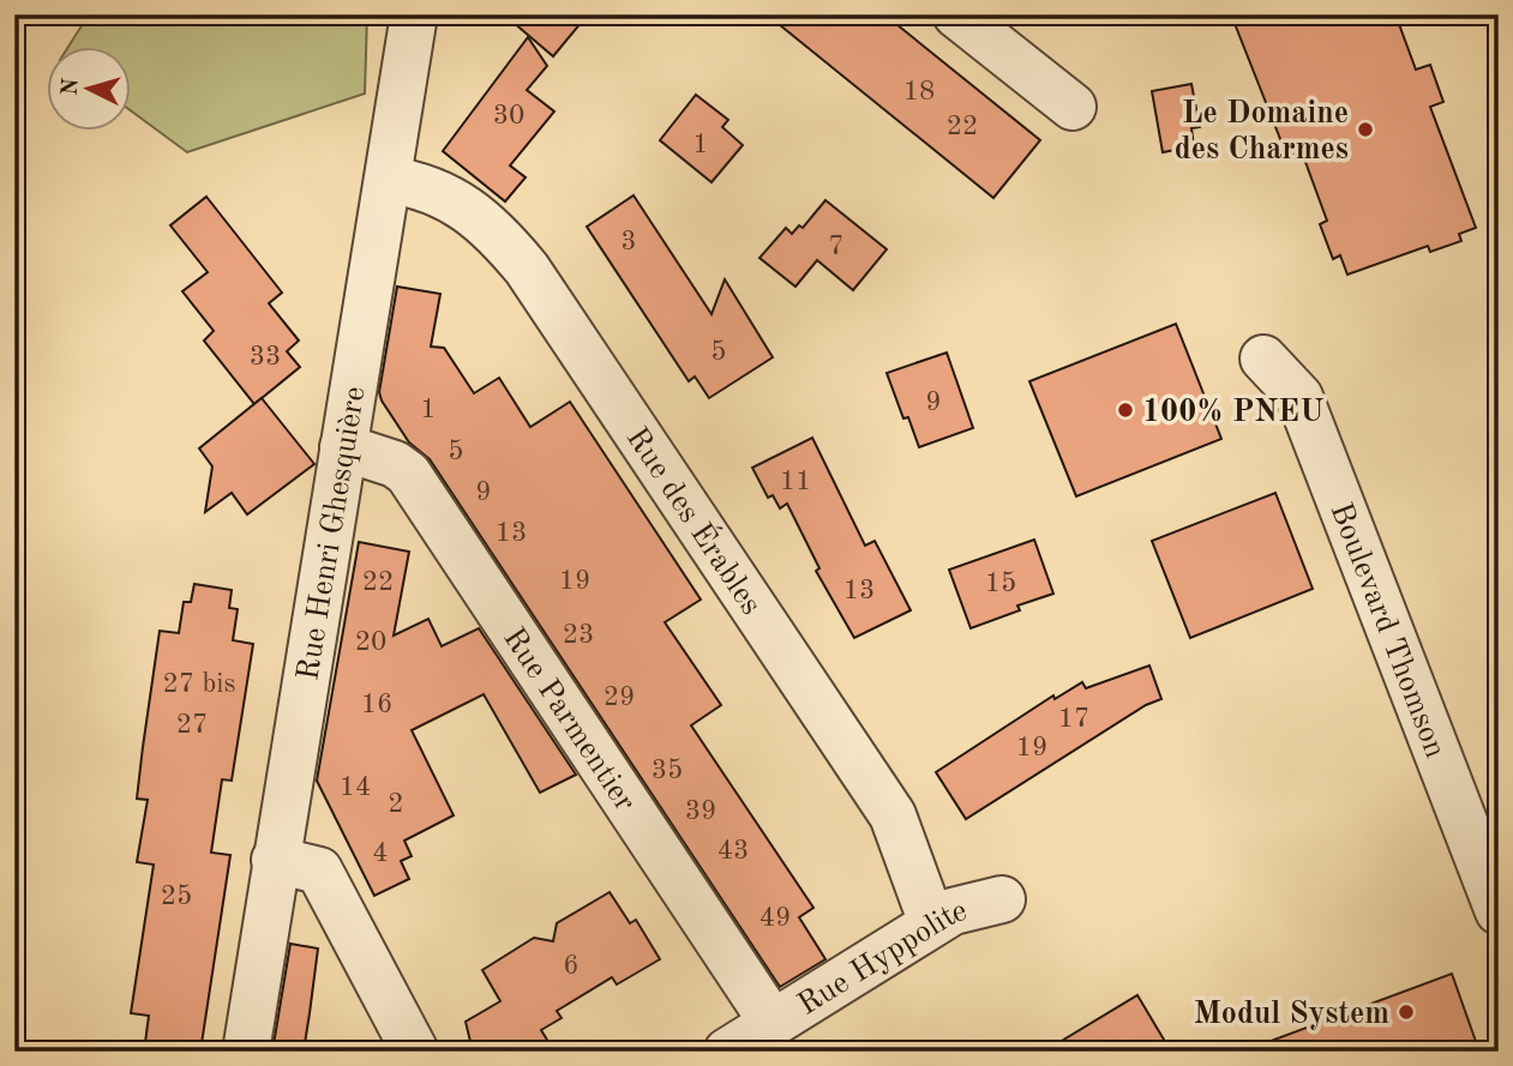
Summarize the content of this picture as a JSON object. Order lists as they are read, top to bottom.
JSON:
{
  "streets": {
    "street": [
      "Rue des Érables",
      "Rue Henri Ghesquière",
      "Boulevard Thomson",
      "Rue Parmentier",
      "Rue Hyppolite"
    ]
  },
  "crossings": [
    ["Rue des Érables", "Rue Henri Ghesquière"],
    ["Rue des Érables", "Rue Hyppolite"],
    ["Rue Henri Ghesquière", "Rue Parmentier"],
    ["Rue Parmentier", "Rue Hyppolite"]
  ],
  "places": ["Le Domaine des Charmes", "100% PNEU", "Modul System"],
  "house_numbers": [
    "18",
    "30",
    "22",
    "1",
    "3",
    "7",
    "5",
    "33",
    "9",
    "1",
    "5",
    "11",
    "9",
    "13",
    "19",
    "22",
    "15",
    "13",
    "23",
    "20",
    "27 bis",
    "29",
    "16",
    "17",
    "27",
    "19",
    "35",
    "14",
    "2",
    "39",
    "43",
    "4",
    "25",
    "49",
    "6"
  ],
  "north": "left"
}
